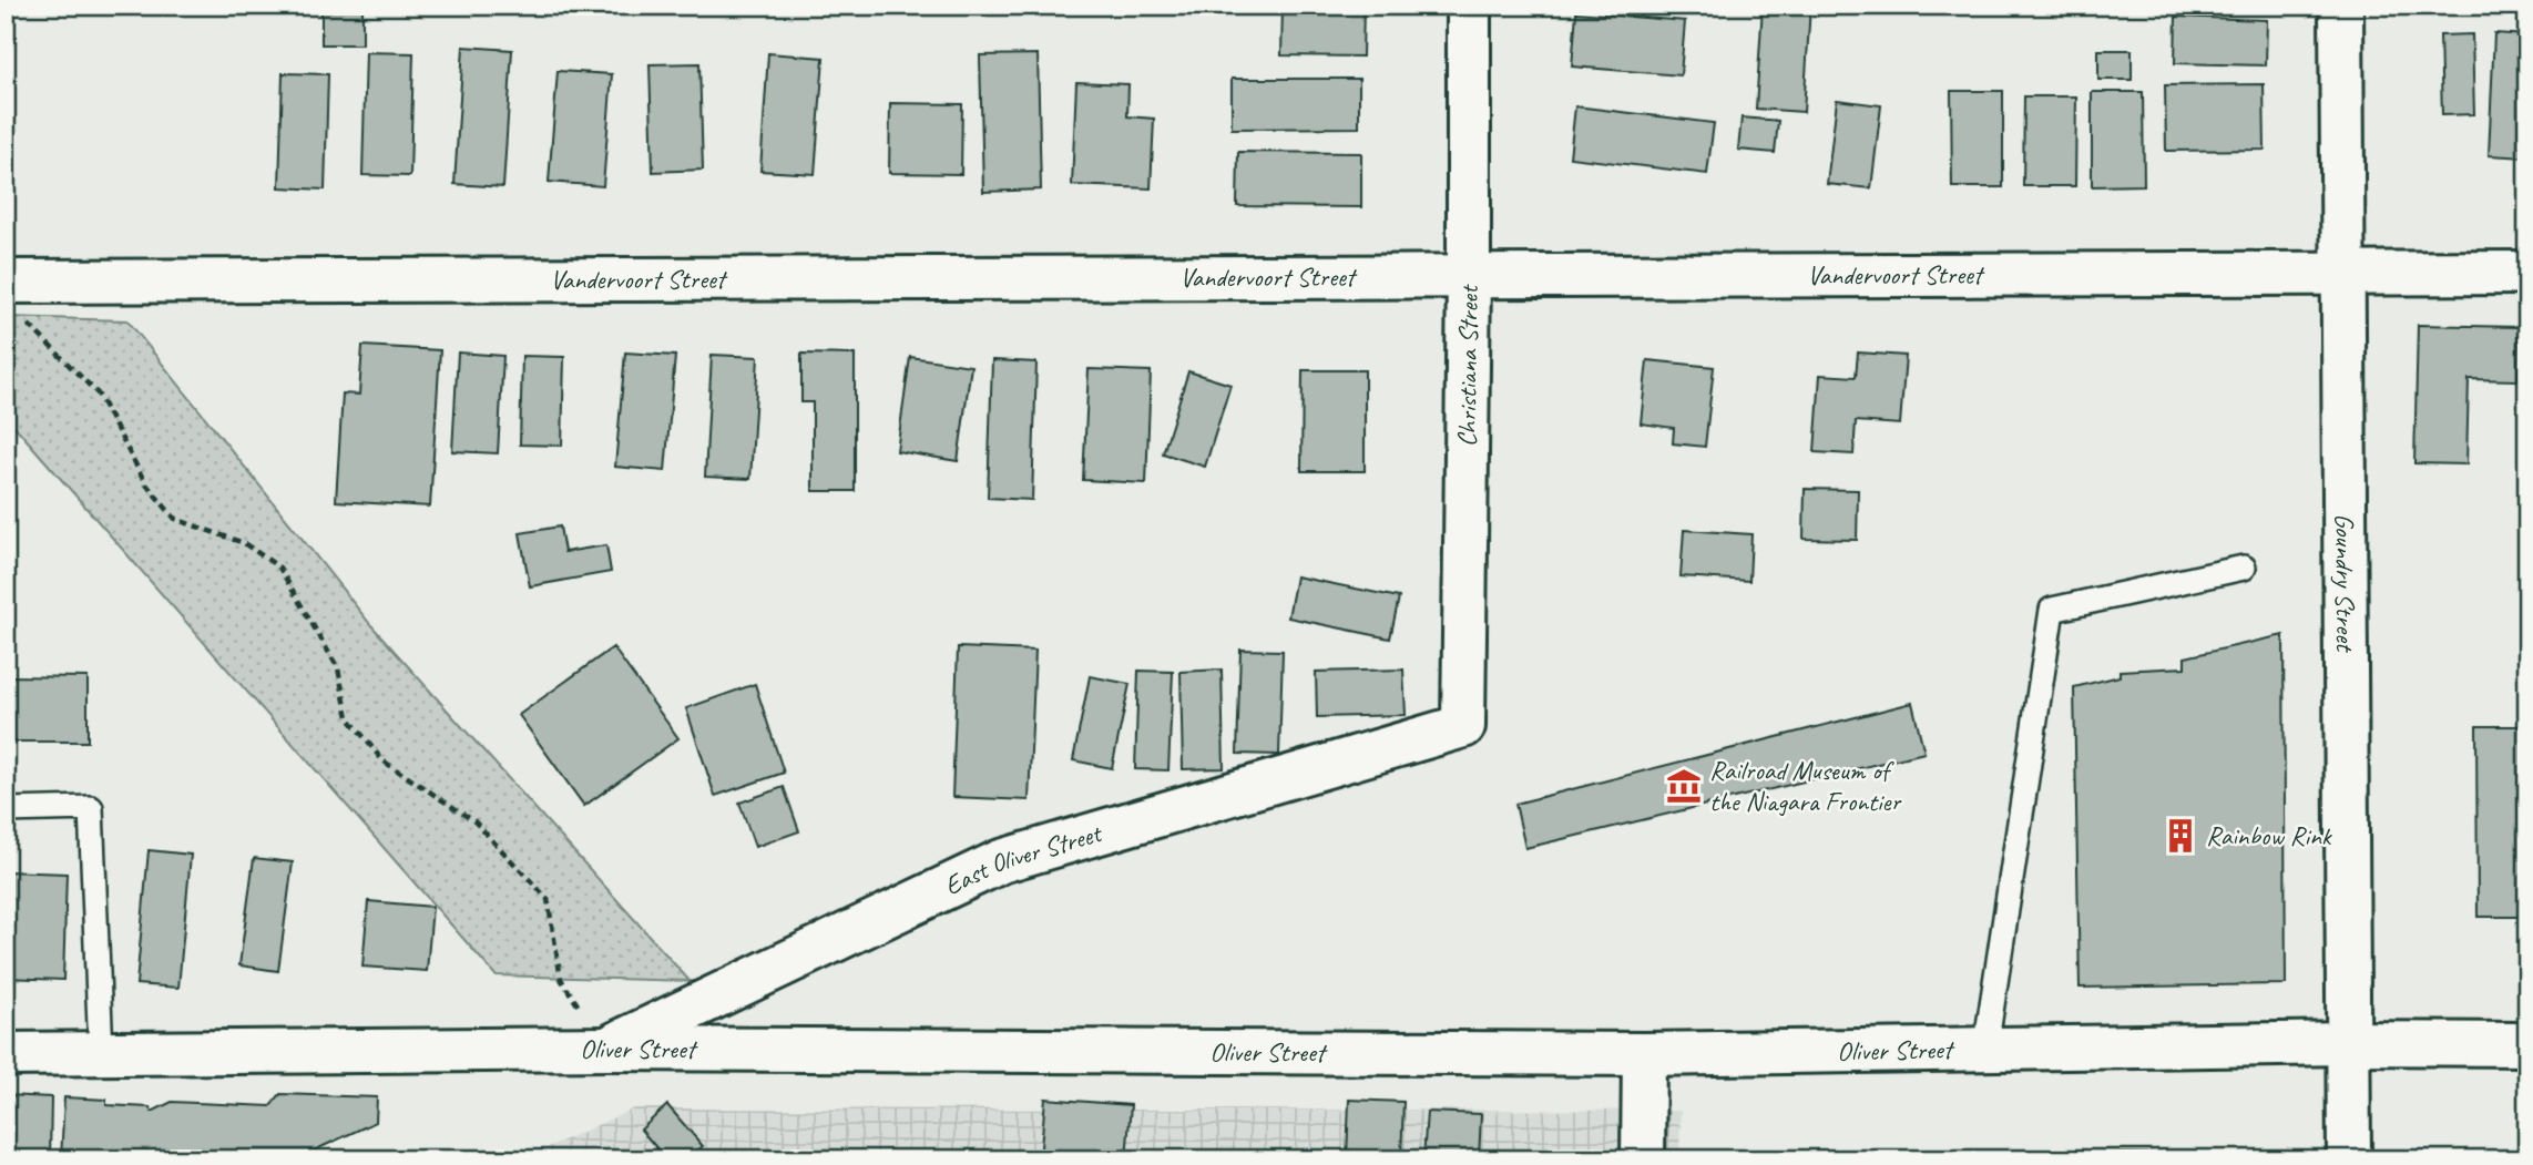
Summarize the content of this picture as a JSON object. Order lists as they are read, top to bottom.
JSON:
{
  "streets": {
    "street": [
      "Vandervoort Street",
      "Christiana Street",
      "Goundry Street",
      "East Oliver Street",
      "Oliver Street"
    ]
  },
  "crossings": [
    ["Vandervoort Street", "Christiana Street"],
    ["Vandervoort Street", "Goundry Street"],
    ["Christiana Street", "East Oliver Street"],
    ["Goundry Street", "Oliver Street"],
    ["East Oliver Street", "Oliver Street"]
  ],
  "places": {
    "museum": ["Railroad Museum of the Niagara Frontier"],
    "building": ["Rainbow Rink"]
  }
}
